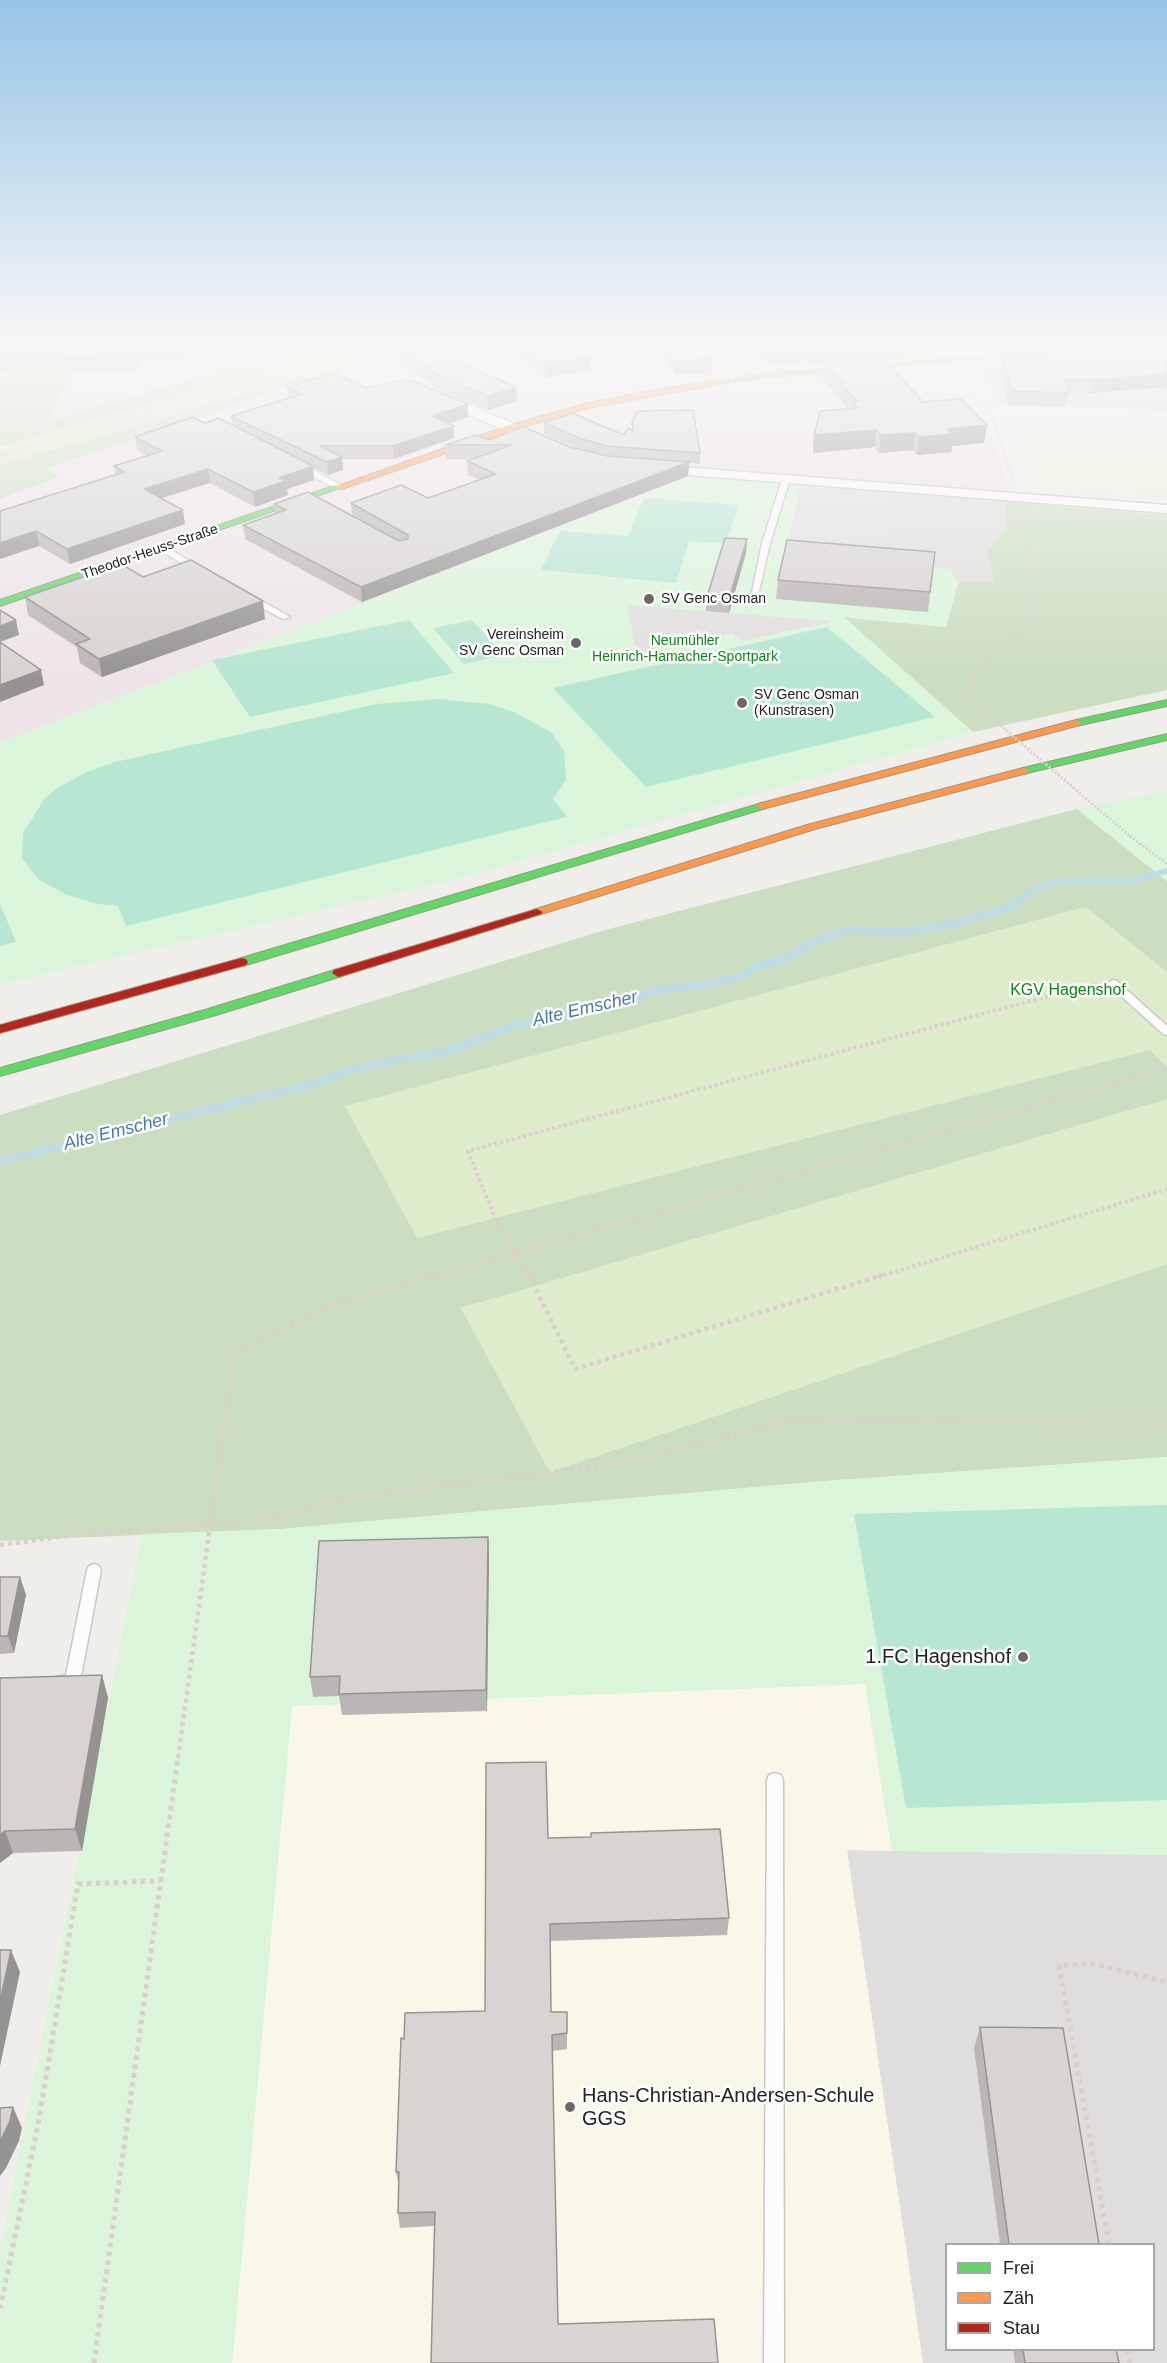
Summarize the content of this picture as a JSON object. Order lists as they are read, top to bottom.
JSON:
{
  "streets": {
    "main road": ["Theodor-Heuss-Straße"]
  },
  "water": ["Alte Emscher"],
  "parks": ["Neumühler Heinrich-Hamacher-Sportpark", "KGV Hagenshof"],
  "places": [
    "SV Genc Osman",
    "Vereinsheim SV Genc Osman",
    "SV Genc Osman (Kunstrasen)",
    "1.FC Hagenshof",
    "Hans-Christian-Andersen-Schule GGS"
  ],
  "legend": ["Frei", "Zäh", "Stau"]
}
